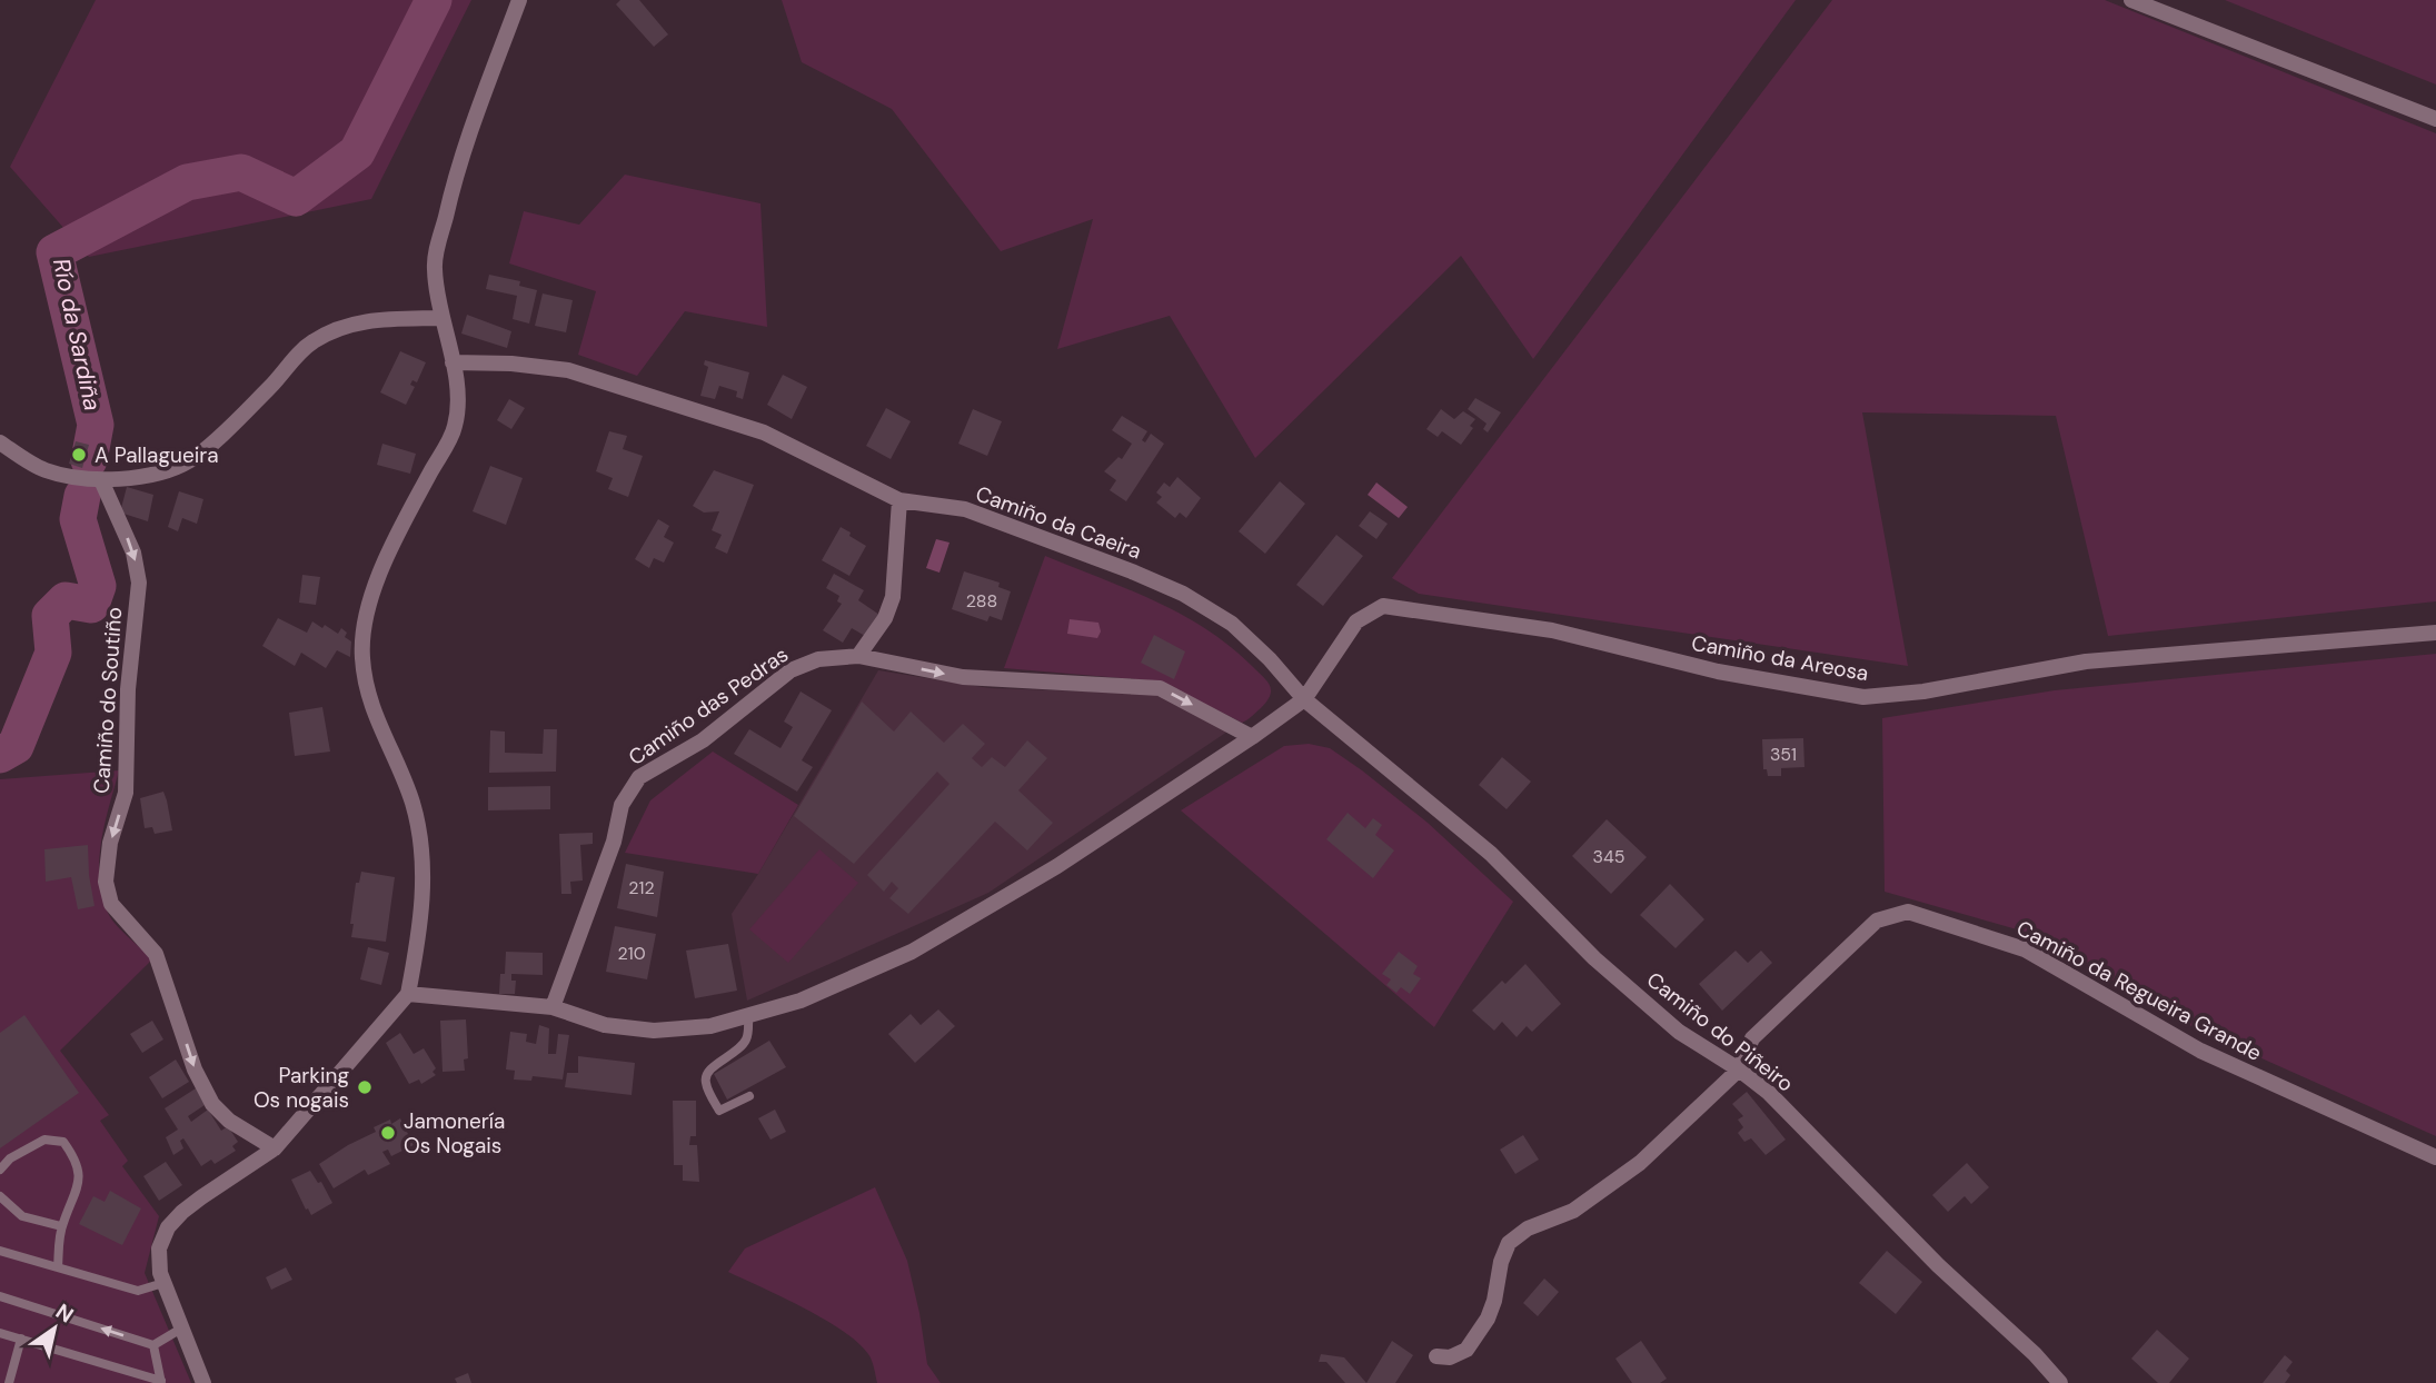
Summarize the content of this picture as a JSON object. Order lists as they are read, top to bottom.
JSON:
{
  "streets": {
    "street": [
      "Camiño da Caeira",
      "Camiño da Areosa",
      "Camiño do Soutiño",
      "Camiño das Pedras",
      "Camiño da Regueira Grande",
      "Camiño do Piñeiro"
    ]
  },
  "crossings": [
    ["Camiño da Caeira", "Camiño da Areosa"],
    ["Camiño da Caeira", "Camiño do Piñeiro"],
    ["Camiño da Areosa", "Camiño do Piñeiro"],
    ["Camiño da Regueira Grande", "Camiño do Piñeiro"]
  ],
  "one_way": ["Camiño do Soutiño", "Camiño das Pedras"],
  "water": ["Río da Sardiña"],
  "places": ["A Pallagueira", "Parking Os nogais", "Jamonería Os Nogais"],
  "house_numbers": [
    "288",
    "351",
    "345",
    "212",
    "210"
  ],
  "north": "top right"
}
